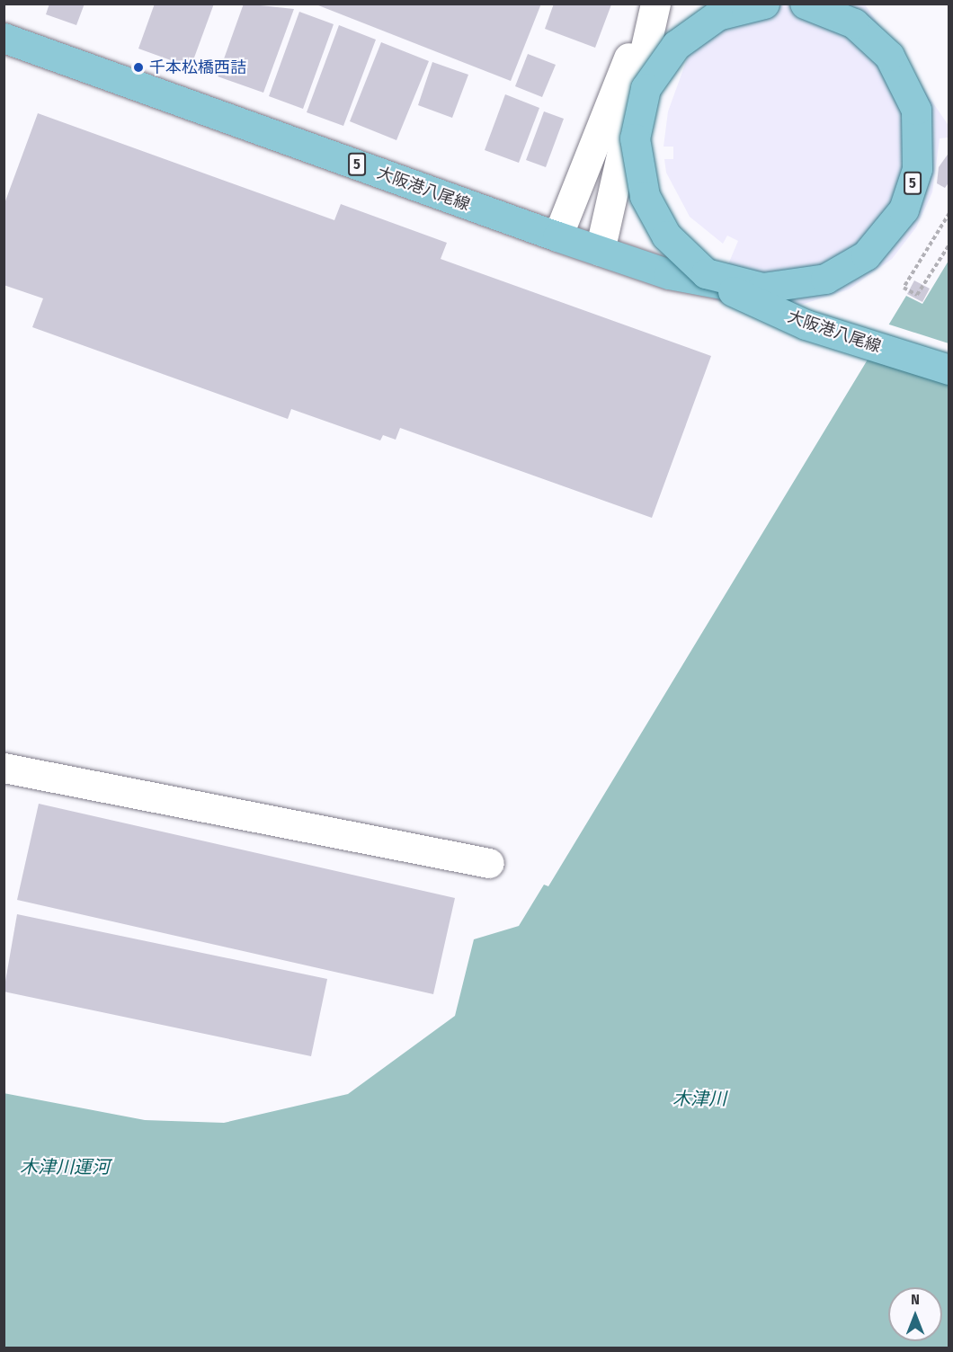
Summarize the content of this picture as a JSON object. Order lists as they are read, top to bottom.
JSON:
{
  "streets": {
    "main road": ["5", "大阪港八尾線"]
  },
  "water": ["木津川", "木津川運河"],
  "places": ["千本松橋西詰"],
  "north": "top"
}
